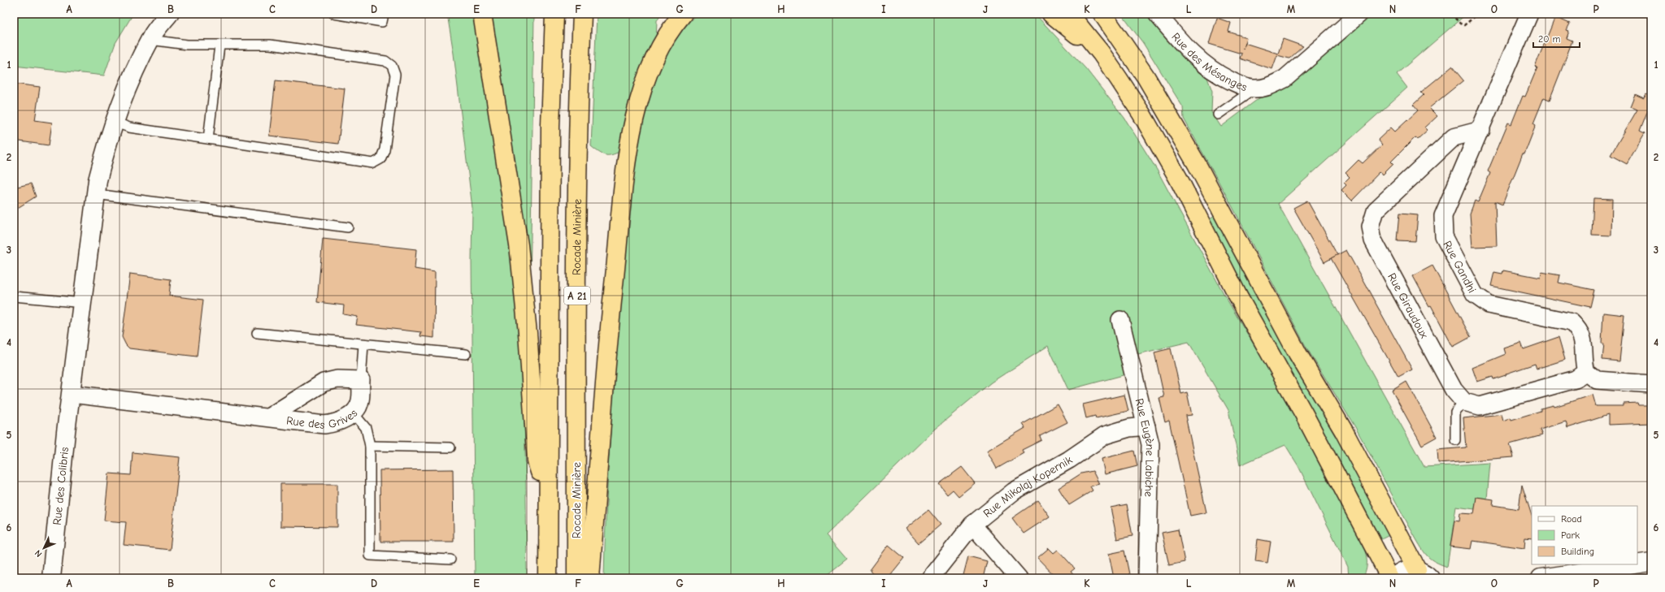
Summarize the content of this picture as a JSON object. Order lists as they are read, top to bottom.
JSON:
{
  "streets": {
    "highway": ["Rocade Minière", "A 21"],
    "street": [
      "Rue des Mésanges",
      "Rue Gandhi",
      "Rue Giraudoux",
      "Rue des Grives",
      "Rue Eugène Labiche",
      "Rue des Colibris",
      "Rue Mikolaj Kopernik"
    ]
  },
  "crossings": [
    ["Rue Gandhi", "Rue Giraudoux"],
    ["Rue des Grives", "Rue des Colibris"],
    ["Rue Eugène Labiche", "Rue Mikolaj Kopernik"]
  ],
  "legend": ["Road", "Park", "Building"],
  "scale_bar": "20 m",
  "north": "bottom left",
  "grid": {
    "columns": [
      "A",
      "B",
      "C",
      "D",
      "E",
      "F",
      "G",
      "H",
      "I",
      "J",
      "K",
      "L",
      "M",
      "N",
      "O",
      "P"
    ],
    "rows": [
      "1",
      "2",
      "3",
      "4",
      "5",
      "6"
    ]
  }
}
